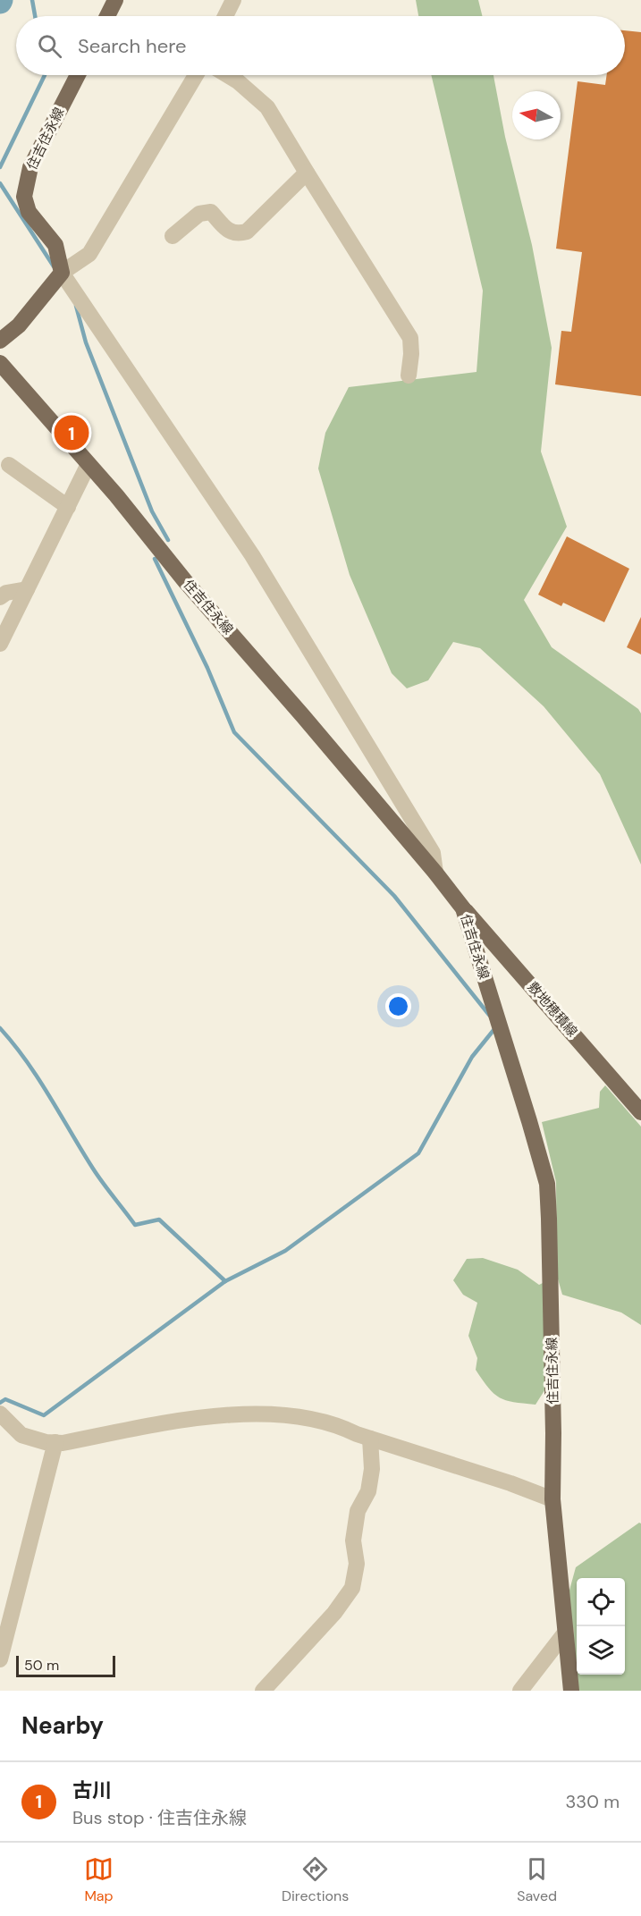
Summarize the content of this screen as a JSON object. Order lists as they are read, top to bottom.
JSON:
{
  "streets": {
    "main road": ["住吉住永線", "敷地穂積線"]
  },
  "crossings": [
    ["住吉住永線", "敷地穂積線"]
  ],
  "scale_bar": "50 m",
  "north": "left",
  "page": {
    "search": "Search here",
    "pins": "1",
    "scale": "50 m",
    "heading": "Nearby",
    "list": [
      {
        "mark": "1",
        "name": "古川",
        "note": "Bus stop · 住吉住永線",
        "value": "330 m"
      }
    ],
    "nav": ["Map", "Directions", "Saved"]
  }
}
